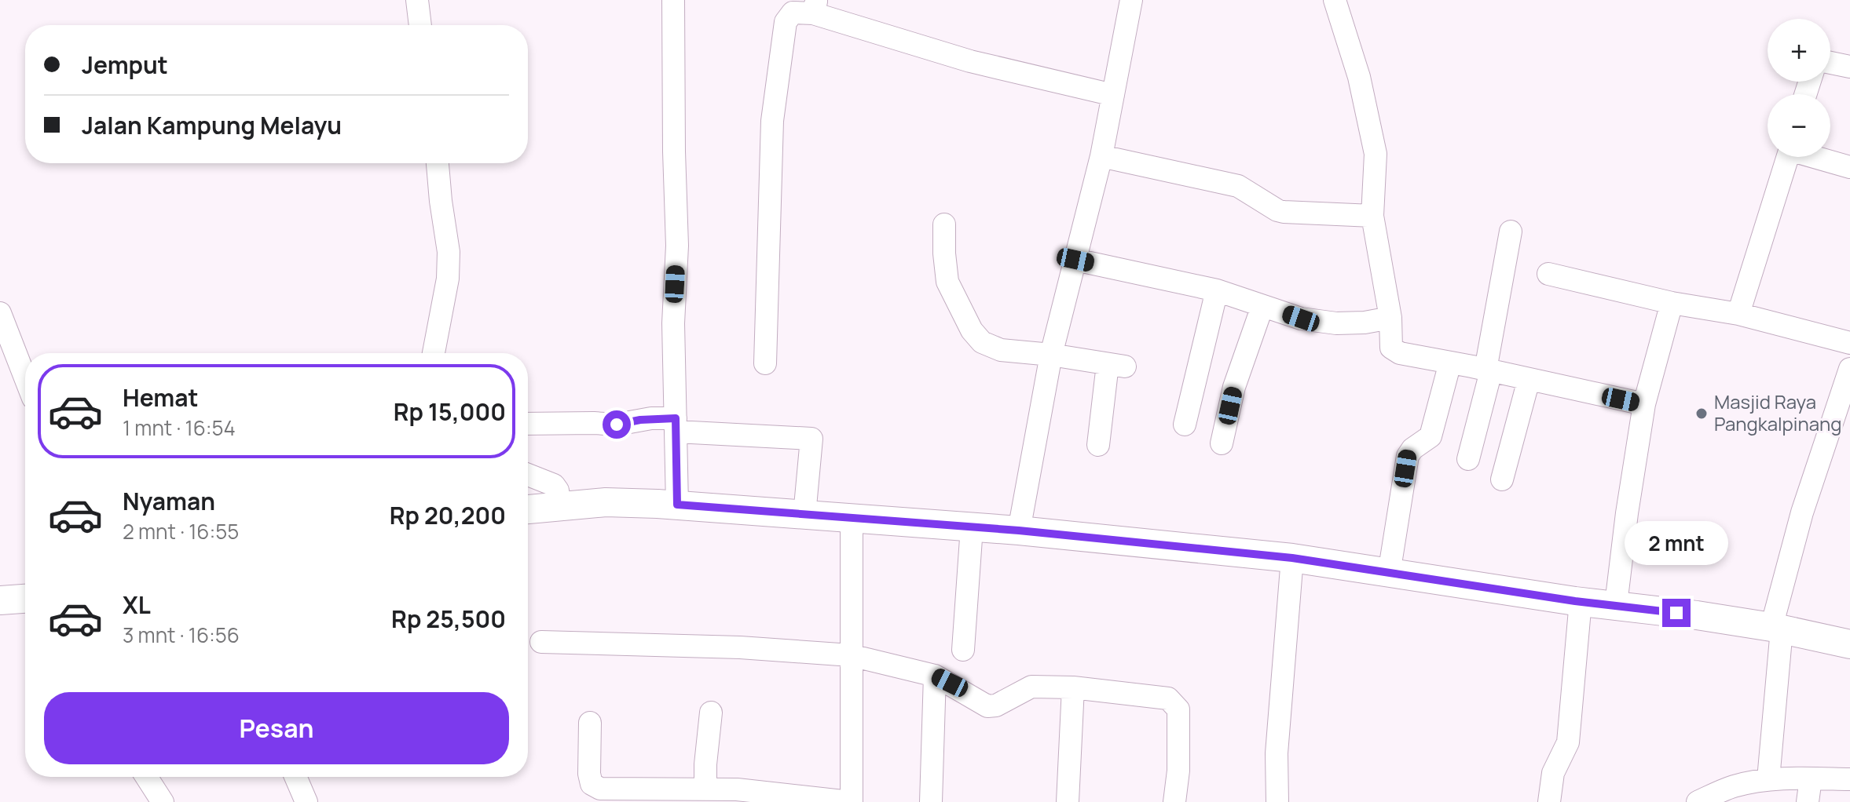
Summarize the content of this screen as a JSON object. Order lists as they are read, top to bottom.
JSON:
{
  "places": ["Masjid Raya Pangkalpinang"],
  "page": {
    "map_buttons": ["+", "−"],
    "banner": ["Jemput", "Jalan Kampung Melayu"],
    "list": [
      {
        "name": "Hemat",
        "note": "1 mnt · 16:54",
        "value": "Rp 15,000"
      },
      {
        "name": "Nyaman",
        "note": "2 mnt · 16:55",
        "value": "Rp 20,200"
      },
      {
        "name": "XL",
        "note": "3 mnt · 16:56",
        "value": "Rp 25,500"
      }
    ],
    "bubble": "2 mnt",
    "buttons": "Pesan"
  }
}
